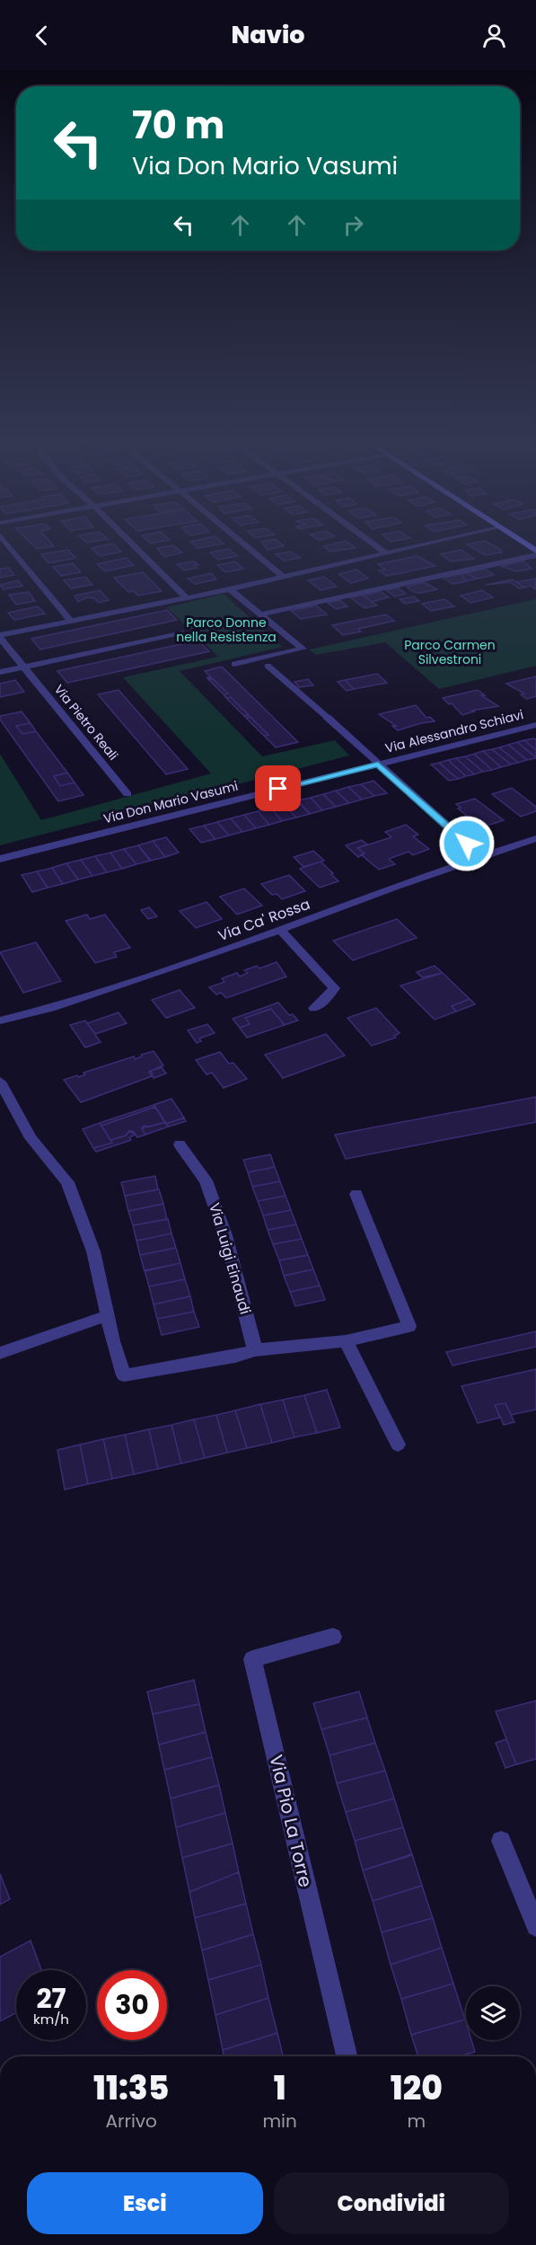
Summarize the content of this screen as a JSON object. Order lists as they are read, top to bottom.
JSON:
{
  "streets": {
    "street": [
      "Via Pietro Reali",
      "Via Alessandro Schiavi",
      "Via Don Mario Vasumi",
      "Via Ca' Rossa",
      "Via Luigi Einaudi",
      "Via Pio La Torre"
    ]
  },
  "crossings": [
    ["Via Alessandro Schiavi", "Via Don Mario Vasumi"]
  ],
  "parks": ["Parco Donne nella Resistenza", "Parco Carmen Silvestroni"],
  "page": {
    "header": "Navio",
    "turn": ["70 m", "Via Don Mario Vasumi"],
    "speed": "27 km/h",
    "limit": "30",
    "eta": [
      "11:35",
      "Arrivo",
      "1",
      "min",
      "120",
      "m"
    ],
    "buttons": ["Esci", "Condividi"]
  }
}
